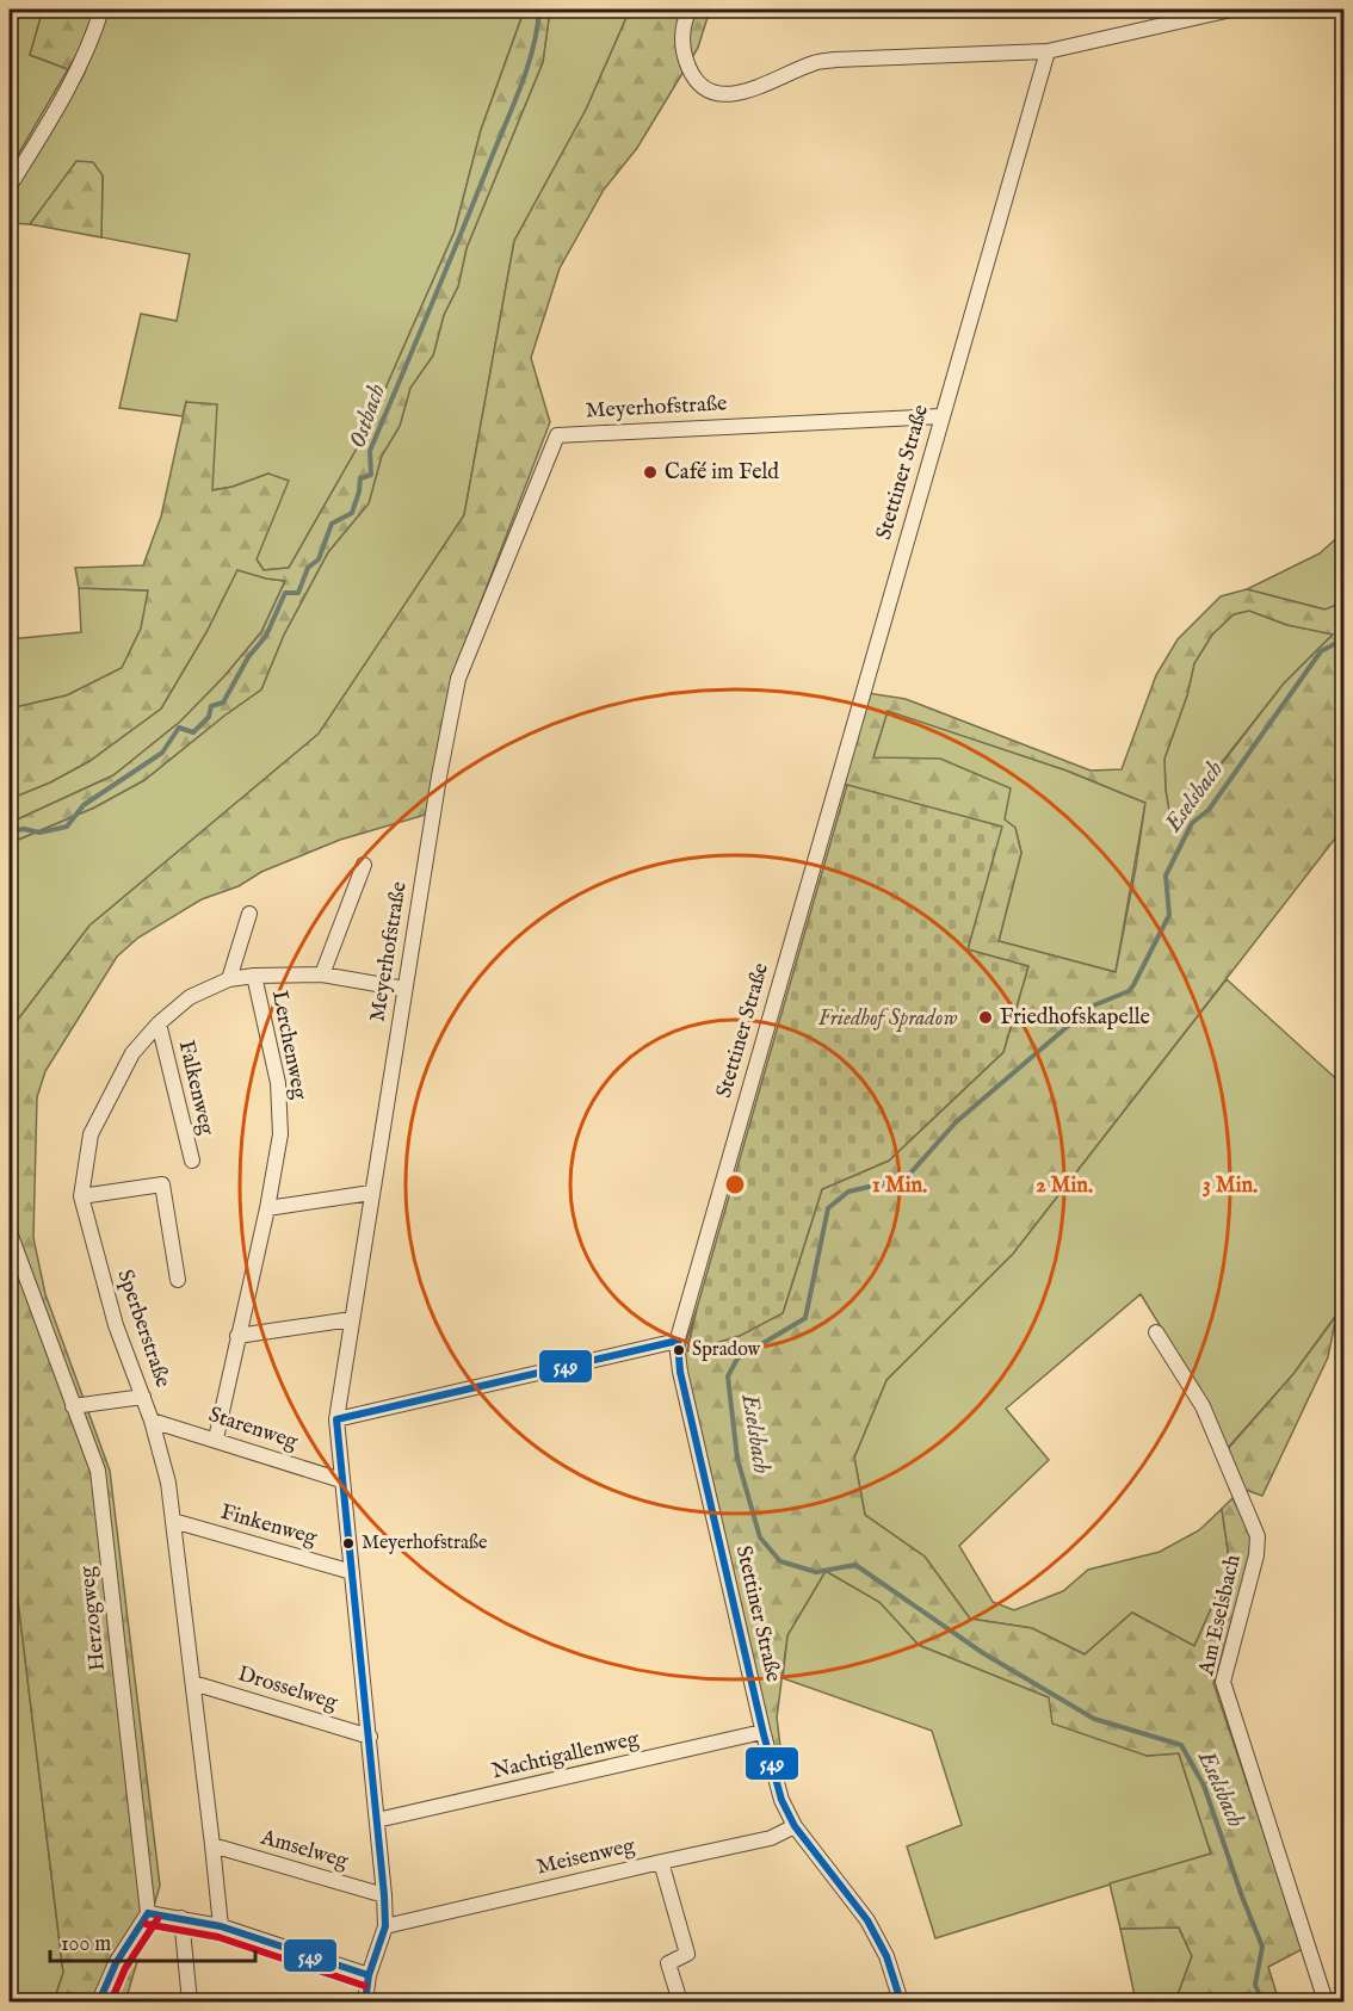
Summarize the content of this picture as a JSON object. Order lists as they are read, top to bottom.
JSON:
{
  "streets": {
    "street": [
      "Meyerhofstraße",
      "Stettiner Straße",
      "Lerchenweg",
      "Falkenweg",
      "Sperberstraße",
      "Starenweg",
      "Finkenweg",
      "Am Eselsbach",
      "Herzogweg",
      "Drosselweg",
      "Nachtigallenweg",
      "Amselweg",
      "Meisenweg"
    ]
  },
  "crossings": [
    ["Meyerhofstraße", "Stettiner Straße"],
    ["Meyerhofstraße", "Sperberstraße"],
    ["Meyerhofstraße", "Starenweg"],
    ["Meyerhofstraße", "Finkenweg"],
    ["Meyerhofstraße", "Drosselweg"],
    ["Meyerhofstraße", "Nachtigallenweg"],
    ["Meyerhofstraße", "Amselweg"],
    ["Meyerhofstraße", "Meisenweg"],
    ["Stettiner Straße", "Nachtigallenweg"],
    ["Stettiner Straße", "Meisenweg"],
    ["Lerchenweg", "Sperberstraße"],
    ["Lerchenweg", "Starenweg"],
    ["Falkenweg", "Sperberstraße"],
    ["Sperberstraße", "Starenweg"],
    ["Sperberstraße", "Finkenweg"],
    ["Sperberstraße", "Drosselweg"],
    ["Sperberstraße", "Amselweg"]
  ],
  "water": ["Ostbach", "Eselsbach"],
  "parks": ["Friedhof Spradow"],
  "places": [
    "Café im Feld",
    "Friedhofskapelle",
    "Spradow",
    "Meyerhofstraße"
  ],
  "lines": ["transit line 549"],
  "scale_bar": "100 m",
  "rings": ["1 Min.", "2 Min.", "3 Min."]
}
